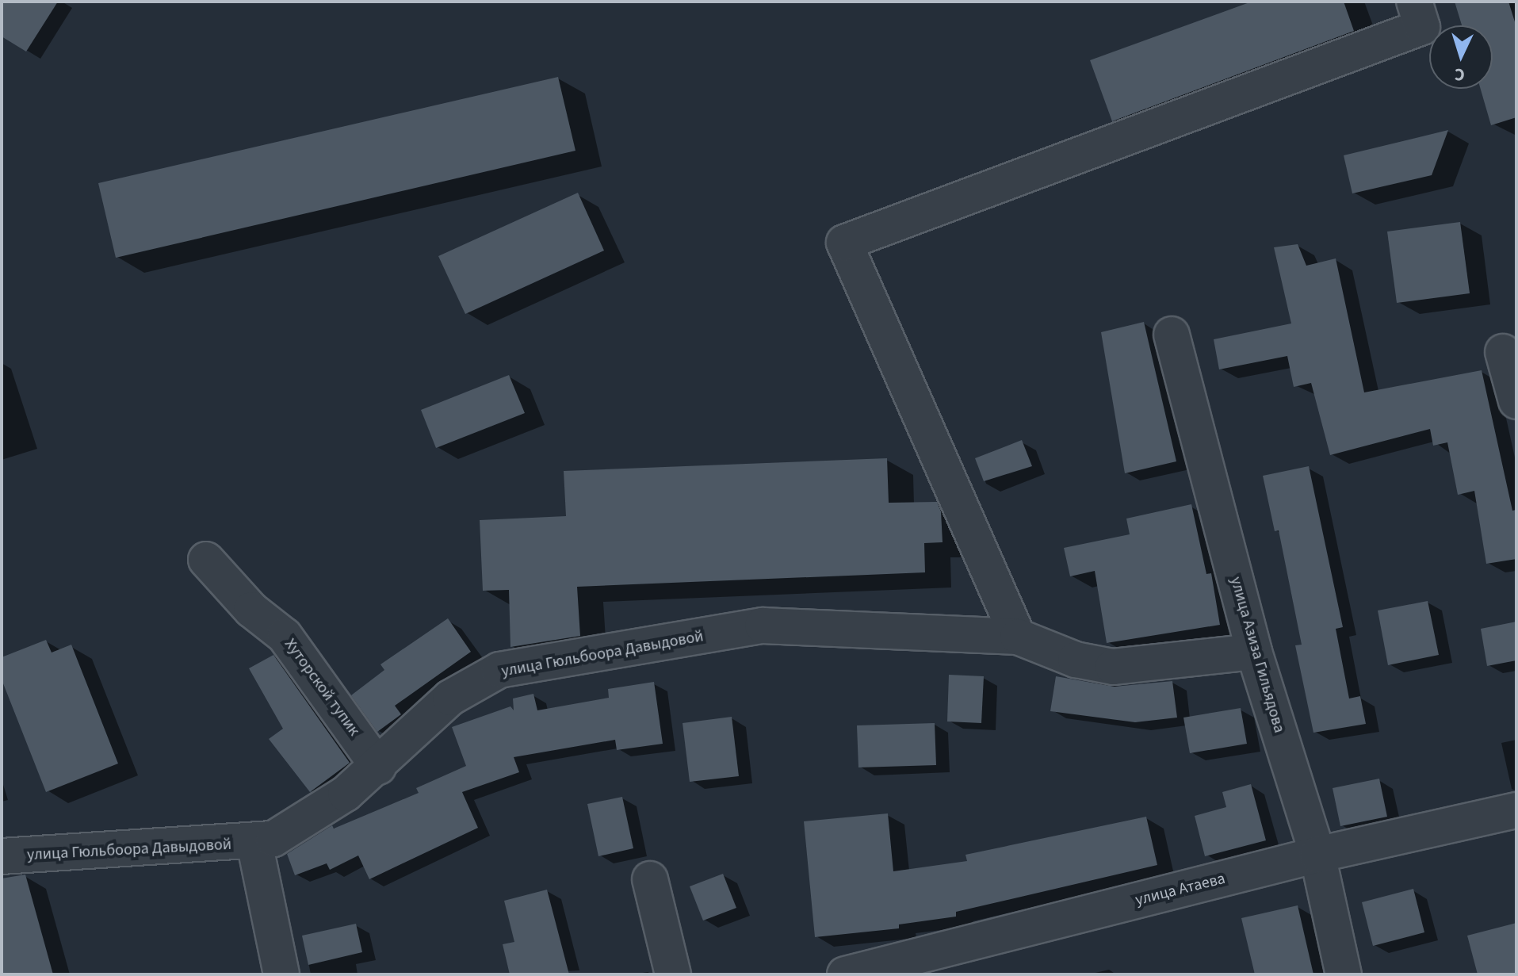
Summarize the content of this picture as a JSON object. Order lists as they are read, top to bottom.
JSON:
{
  "streets": {
    "street": [
      "улица Гюльбоора Давыдовой",
      "улица Азиза Гильядова",
      "Хуторской тупик",
      "улица Атаева"
    ]
  },
  "crossings": [
    ["улица Гюльбоора Давыдовой", "улица Азиза Гильядова"],
    ["улица Гюльбоора Давыдовой", "Хуторской тупик"],
    ["улица Азиза Гильядова", "улица Атаева"]
  ],
  "north": "bottom"
}
